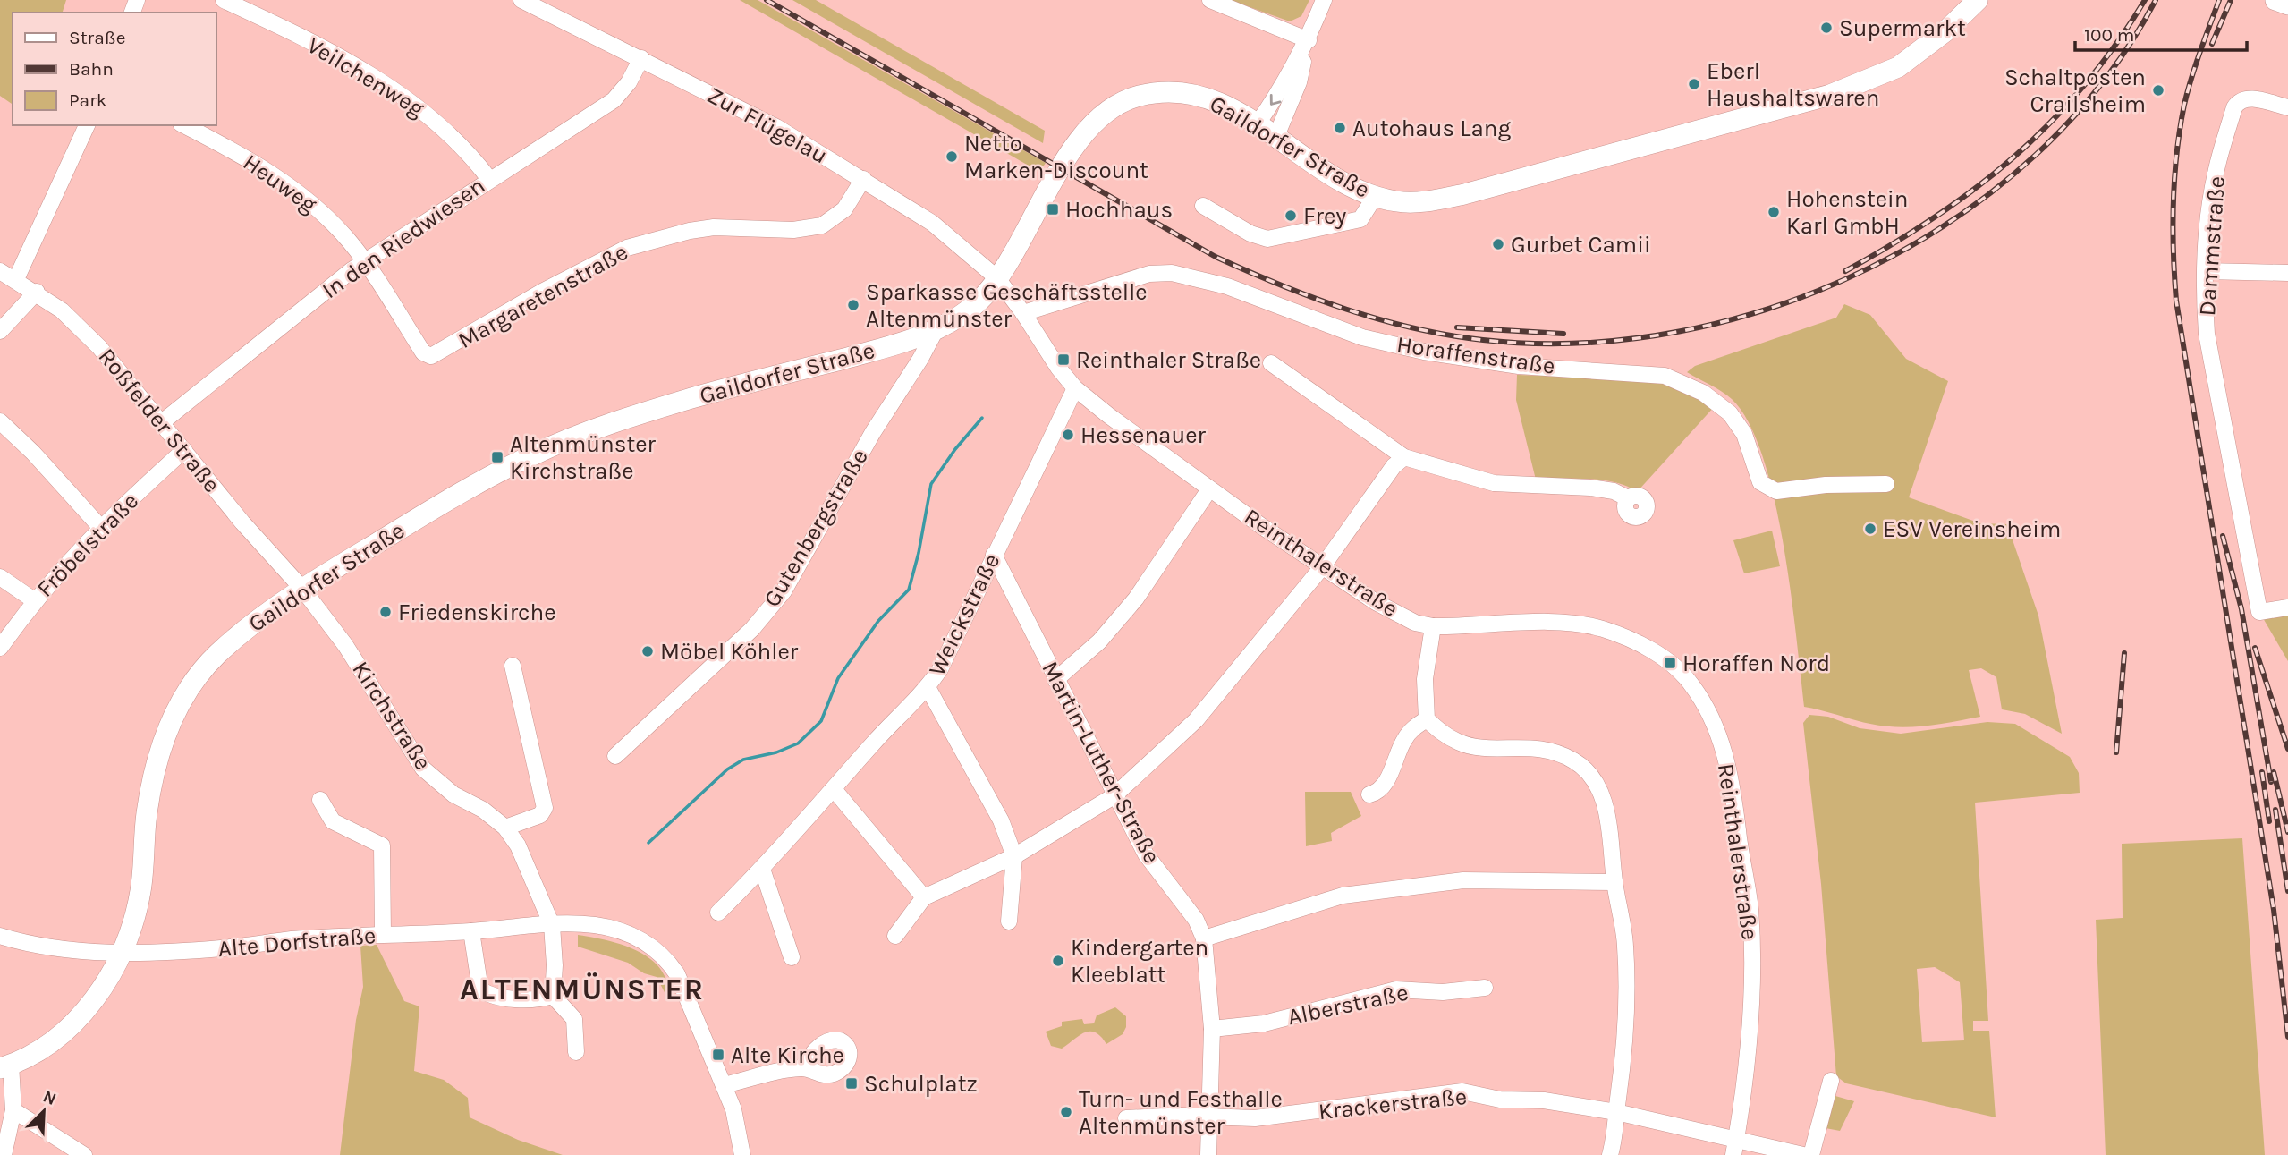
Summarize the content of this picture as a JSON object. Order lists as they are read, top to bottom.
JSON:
{
  "streets": {
    "main road": ["Gaildorfer Straße"],
    "street": [
      "Veilchenweg",
      "Zur Flügelau",
      "Heuweg",
      "In den Riedwiesen",
      "Dammstraße",
      "Margaretenstraße",
      "Horaffenstraße",
      "Roßfelder Straße",
      "Gutenbergstraße",
      "Fröbelstraße",
      "Reinthalerstraße",
      "Weickstraße",
      "Kirchstraße",
      "Martin-Luther-Straße",
      "Alte Dorfstraße",
      "Alberstraße",
      "Krackerstraße"
    ]
  },
  "crossings": [
    ["Veilchenweg", "In den Riedwiesen"],
    ["Zur Flügelau", "Gaildorfer Straße"],
    ["Zur Flügelau", "In den Riedwiesen"],
    ["Zur Flügelau", "Margaretenstraße"],
    ["Zur Flügelau", "Reinthalerstraße"],
    ["Gaildorfer Straße", "Roßfelder Straße"],
    ["Gaildorfer Straße", "Gutenbergstraße"],
    ["Gaildorfer Straße", "Reinthalerstraße"],
    ["Gaildorfer Straße", "Kirchstraße"],
    ["Gaildorfer Straße", "Alte Dorfstraße"],
    ["Heuweg", "In den Riedwiesen"],
    ["Heuweg", "Margaretenstraße"],
    ["In den Riedwiesen", "Margaretenstraße"],
    ["In den Riedwiesen", "Roßfelder Straße"],
    ["Horaffenstraße", "Reinthalerstraße"],
    ["Roßfelder Straße", "Fröbelstraße"],
    ["Roßfelder Straße", "Kirchstraße"],
    ["Reinthalerstraße", "Weickstraße"],
    ["Reinthalerstraße", "Krackerstraße"],
    ["Weickstraße", "Martin-Luther-Straße"],
    ["Kirchstraße", "Alte Dorfstraße"],
    ["Martin-Luther-Straße", "Alberstraße"],
    ["Martin-Luther-Straße", "Krackerstraße"]
  ],
  "districts": ["ALTENMÜNSTER"],
  "places": {
    "other": [
      "Supermarkt",
      "Eberl Haushaltswaren",
      "Schaltposten Crailsheim",
      "Autohaus Lang",
      "Netto Marken-Discount",
      "Hohenstein Karl GmbH",
      "Frey",
      "Gurbet Camii",
      "Sparkasse Geschäftsstelle Altenmünster",
      "Hessenauer",
      "ESV Vereinsheim",
      "Friedenskirche",
      "Möbel Köhler",
      "Kindergarten Kleeblatt",
      "Turn- und Festhalle Altenmünster"
    ],
    "transit": [
      "Hochhaus",
      "Reinthaler Straße",
      "Altenmünster Kirchstraße",
      "Horaffen Nord",
      "Alte Kirche",
      "Schulplatz"
    ]
  },
  "legend": ["Straße", "Bahn", "Park"],
  "scale_bar": "100 m",
  "north": "top right"
}
